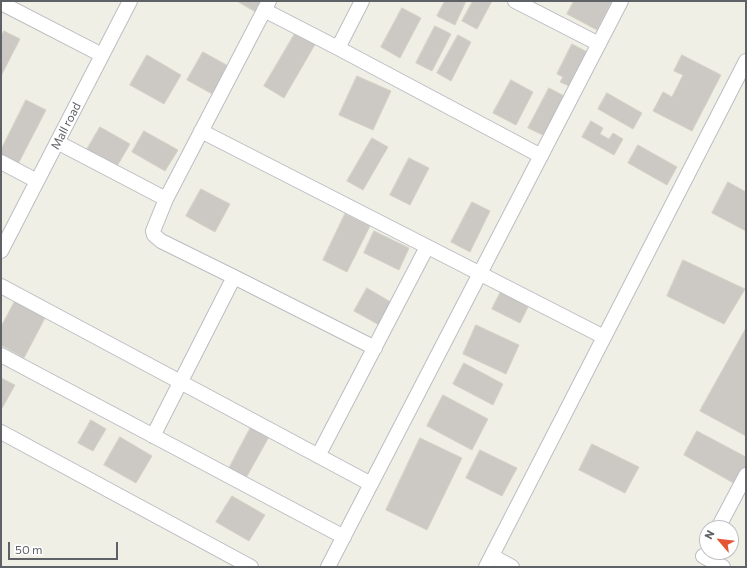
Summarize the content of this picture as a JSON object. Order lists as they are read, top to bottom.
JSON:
{
  "streets": {
    "street": ["Mall road"]
  },
  "scale_bar": "50 m",
  "north": "top left"
}
